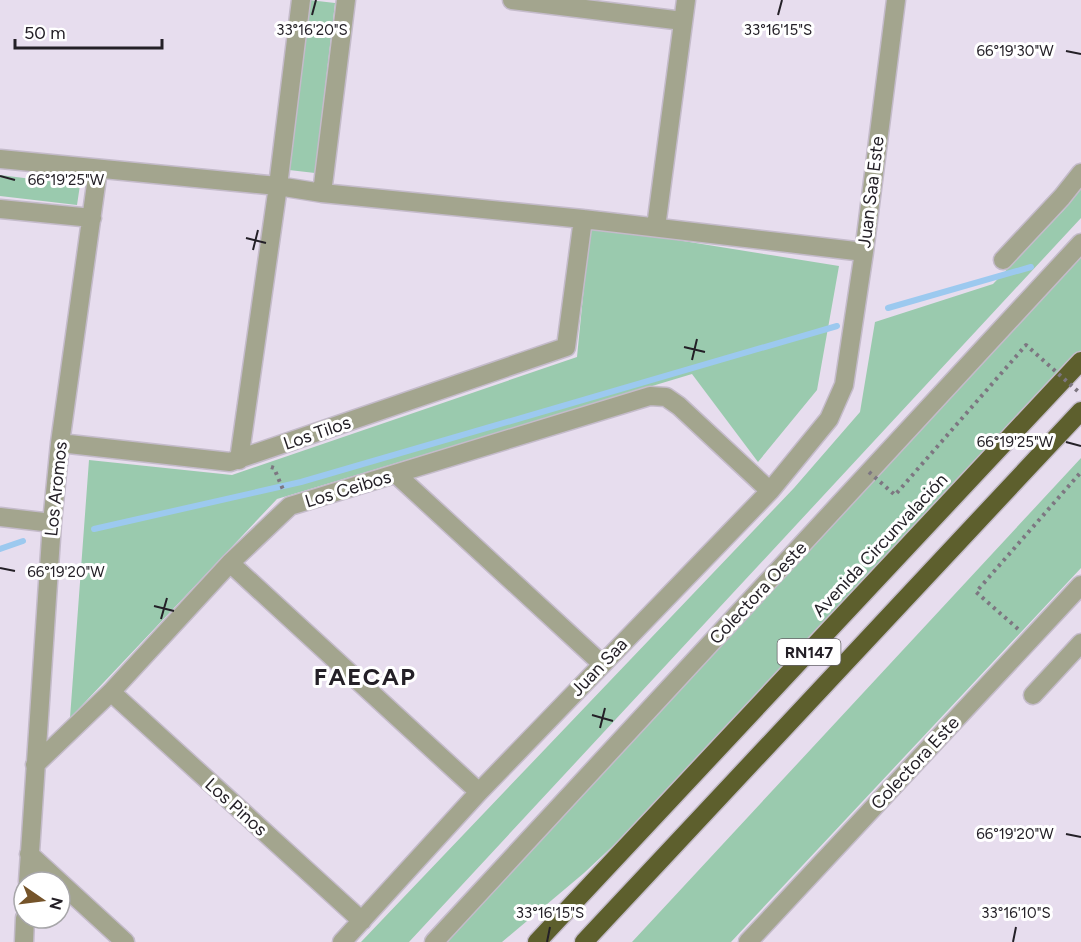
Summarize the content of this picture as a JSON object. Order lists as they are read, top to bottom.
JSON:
{
  "streets": {
    "highway": ["Avenida Circunvalación", "RN147"],
    "street": [
      "Juan Saa Este",
      "Los Tilos",
      "Los Aromos",
      "Los Ceibos",
      "Colectora Oeste",
      "Juan Saa",
      "Colectora Este",
      "Los Pinos"
    ]
  },
  "crossings": [
    ["Juan Saa Este", "Juan Saa"],
    ["Los Tilos", "Los Aromos"],
    ["Los Aromos", "Los Ceibos"],
    ["Los Ceibos", "Juan Saa"],
    ["Los Ceibos", "Los Pinos"],
    ["Juan Saa", "Los Pinos"]
  ],
  "districts": ["FAECAP"],
  "scale_bar": "50 m",
  "north": "right",
  "coordinates": [
    "33°16'20\"S",
    "33°16'15\"S",
    "66°19'30\"W",
    "66°19'25\"W",
    "66°19'20\"W",
    "33°16'10\"S"
  ]
}
